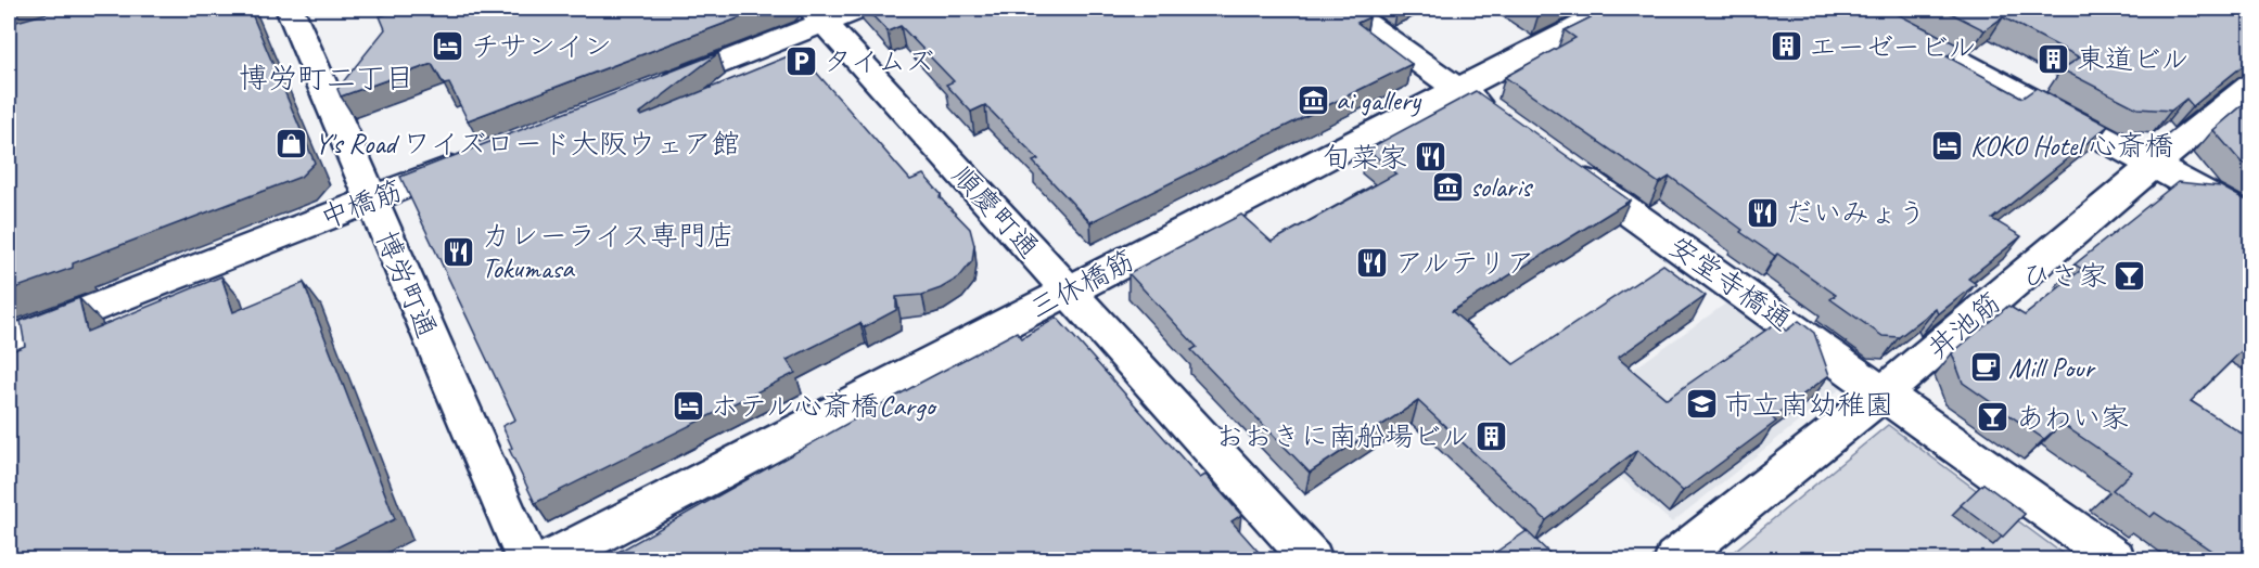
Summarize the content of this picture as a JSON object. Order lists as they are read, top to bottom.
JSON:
{
  "streets": {
    "street": [
      "中橋筋",
      "順慶町通",
      "安堂寺橋通",
      "博労町通",
      "三休橋筋",
      "丼池筋"
    ]
  },
  "crossings": [
    ["中橋筋", "博労町通"],
    ["順慶町通", "三休橋筋"],
    ["安堂寺橋通", "丼池筋"]
  ],
  "districts": ["博労町二丁目"],
  "places": {
    "hotel": ["チサンイン", "KOKO Hotel 心斎橋", "ホテル心斎橋Cargo"],
    "building": ["エーゼービル", "東道ビル", "おおきに南船場ビル"],
    "parking": ["タイムズ"],
    "museum": ["ai gallery", "solaris"],
    "shop": ["Y's Road ワイズロード大阪ウェア館"],
    "restaurant": [
      "旬菜家",
      "だいみょう",
      "カレーライス専門店 Tokumasa",
      "アルテリア"
    ],
    "bar": ["ひさ家", "あわい家"],
    "cafe": ["Mill Pour"],
    "school or university": ["市立南幼稚園"]
  }
}
